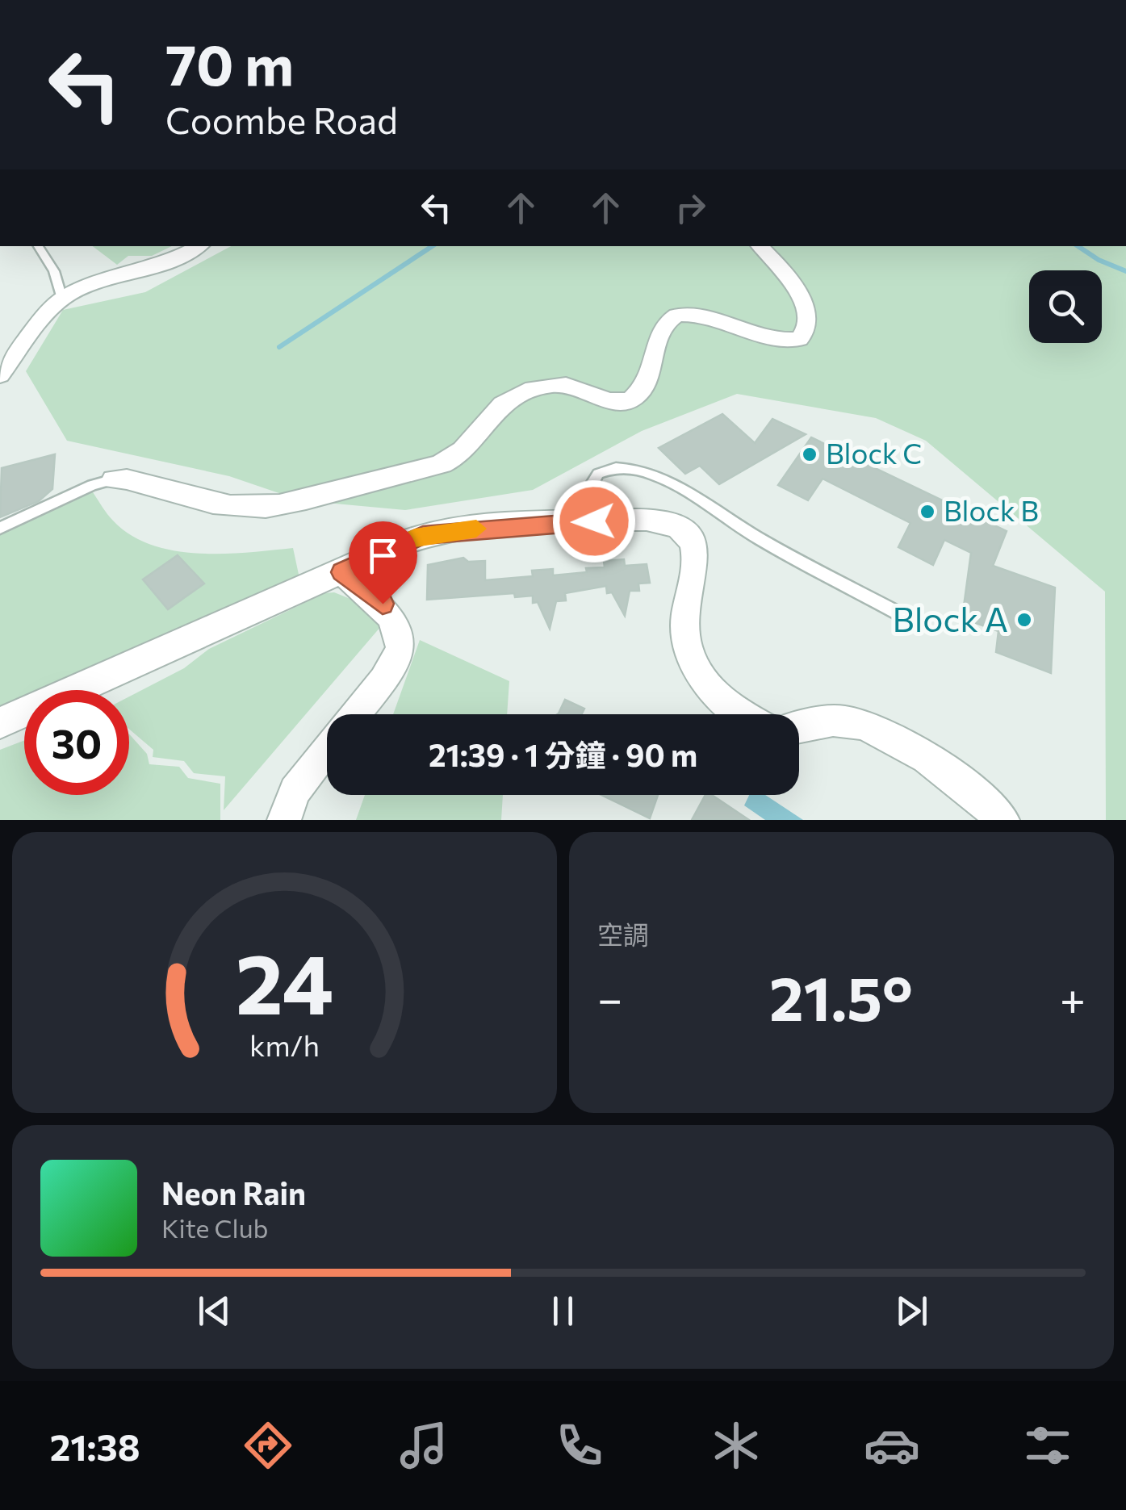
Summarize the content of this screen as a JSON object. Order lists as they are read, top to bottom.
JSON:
{
  "places": ["Block C", "Block B", "Block A"],
  "page": {
    "turn": ["70 m", "Coombe Road"],
    "limit": "30",
    "trip": "21:39 · 1 分鐘 · 90 m",
    "tile": "空調",
    "heat": ["−", "21.5°", "+"],
    "song": ["Neon Rain", "Kite Club"],
    "tabs": "21:38",
    "gauge": ["24", "km/h"]
  }
}
